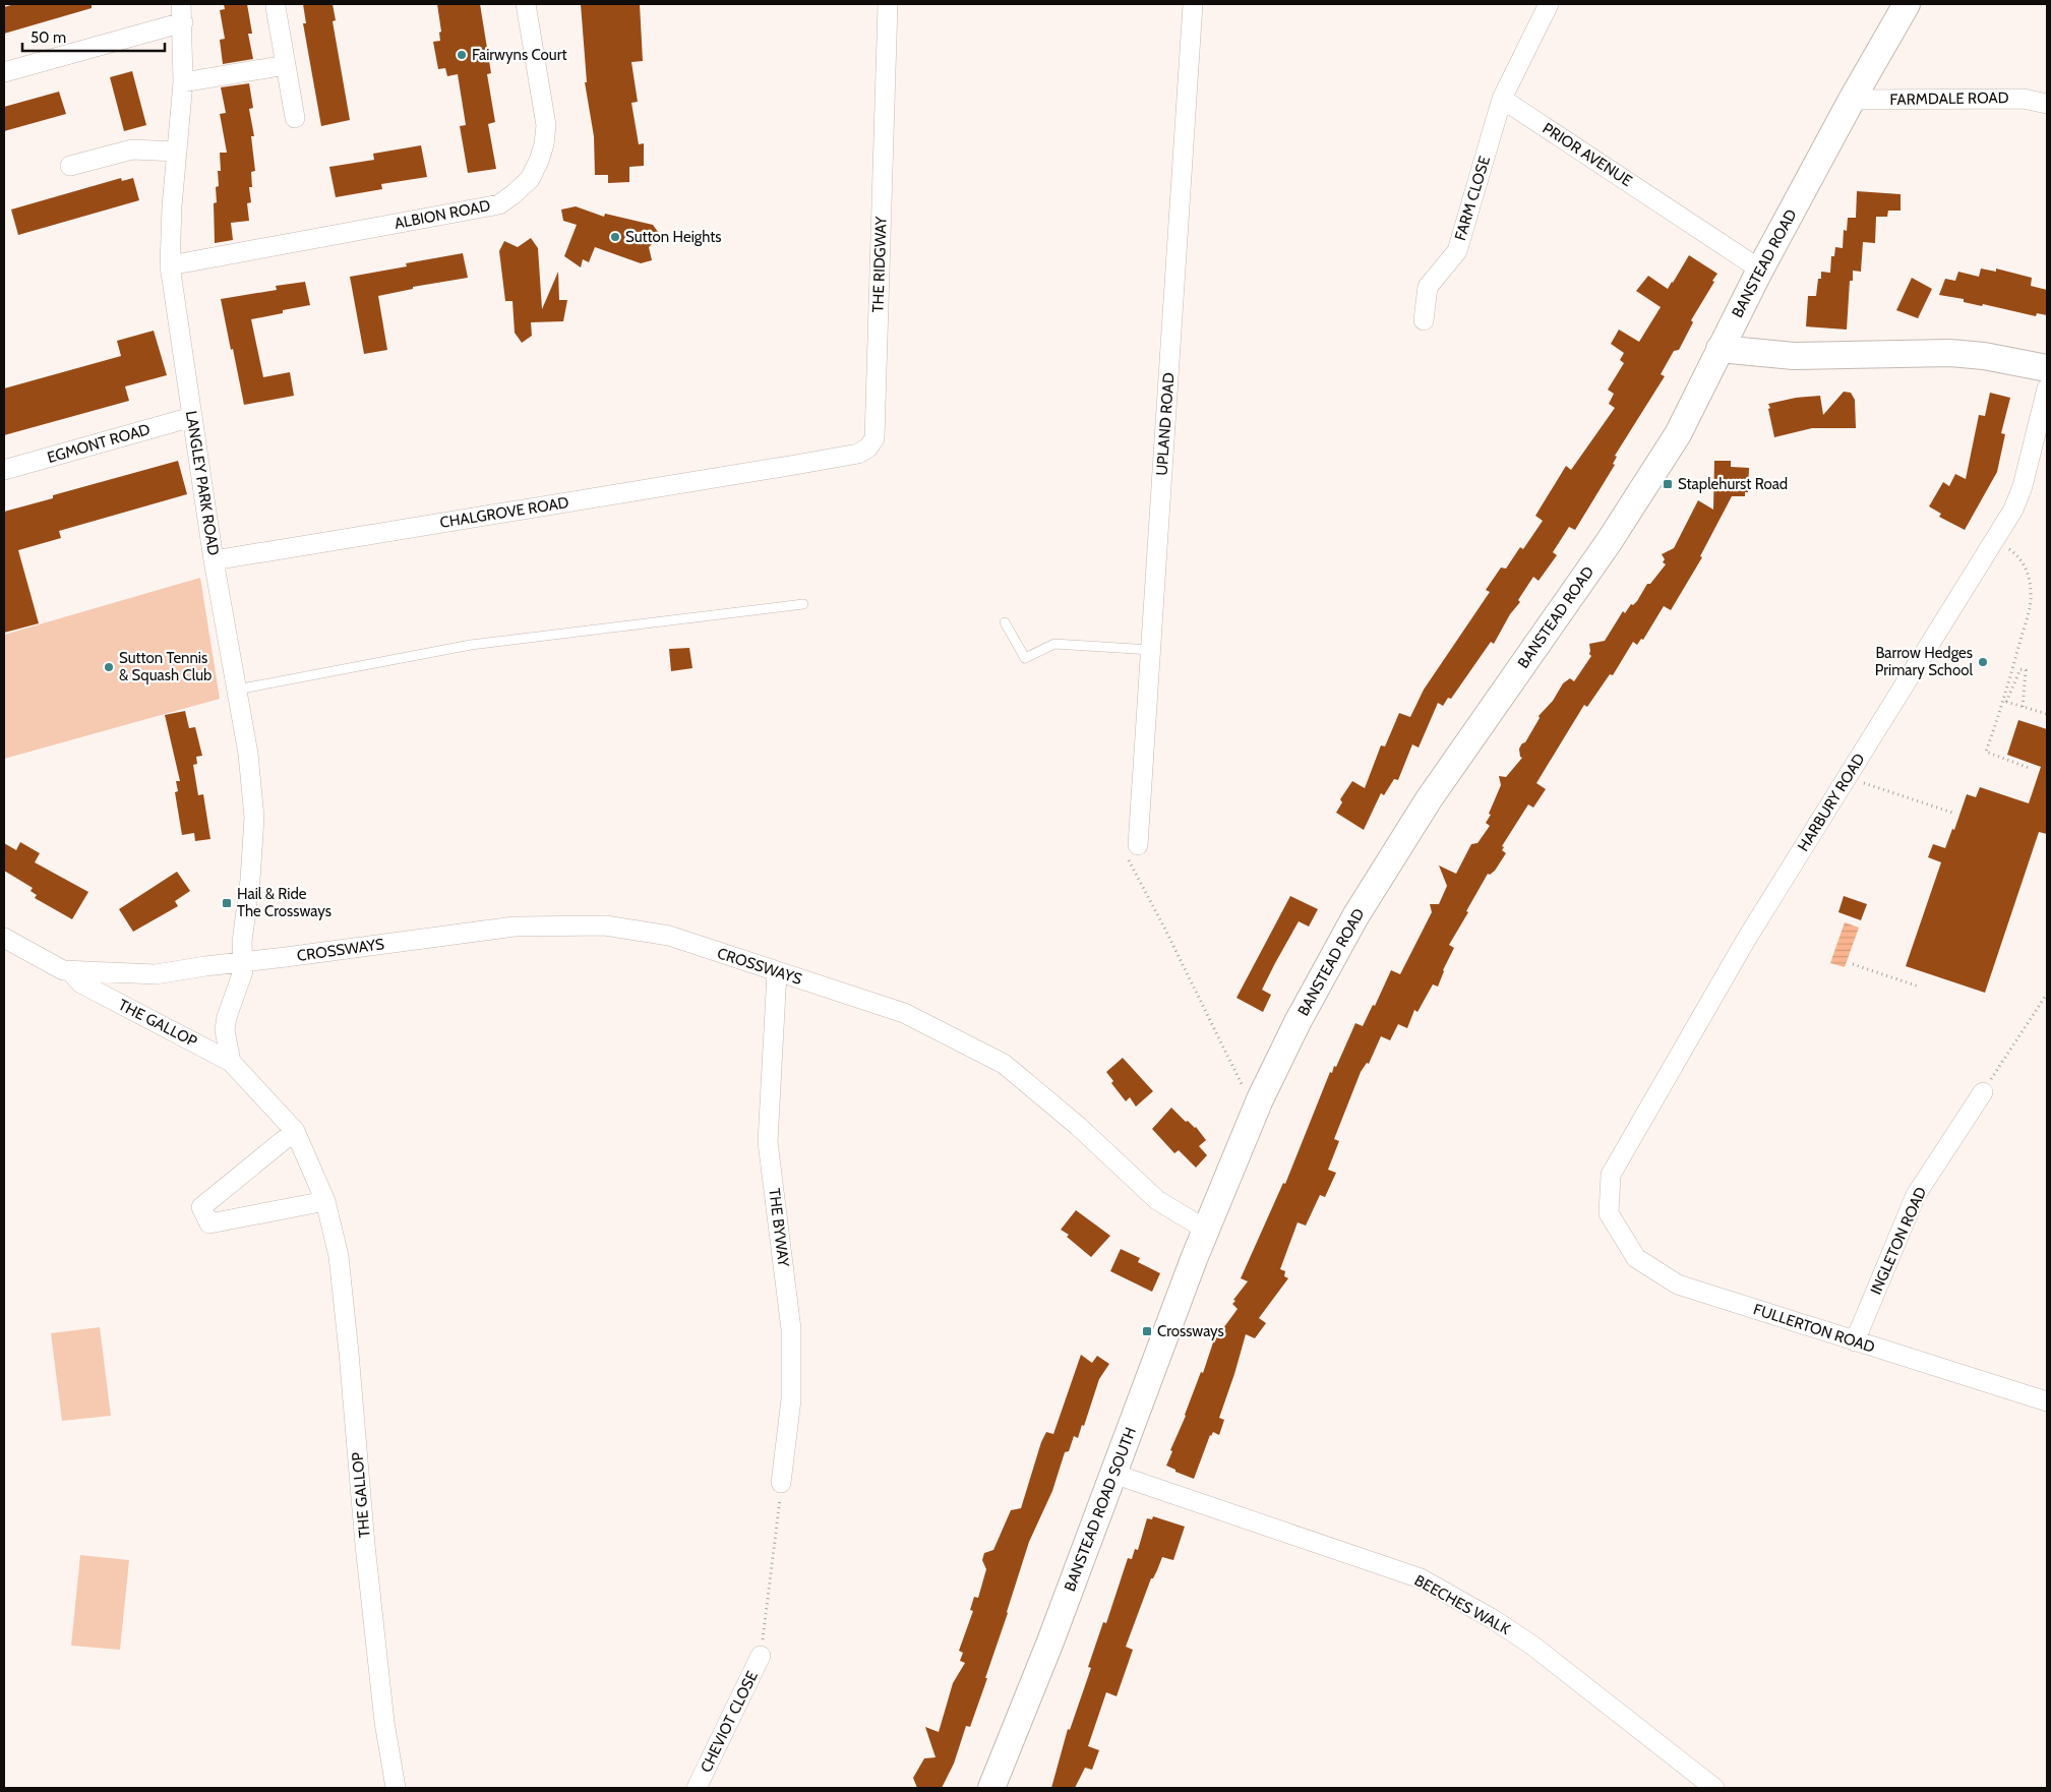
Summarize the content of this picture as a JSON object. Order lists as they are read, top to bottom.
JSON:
{
  "streets": {
    "street": [
      "FARMDALE ROAD",
      "PRIOR AVENUE",
      "FARM CLOSE",
      "ALBION ROAD",
      "BANSTEAD ROAD",
      "THE RIDGWAY",
      "UPLAND ROAD",
      "EGMONT ROAD",
      "LANGLEY PARK ROAD",
      "CHALGROVE ROAD",
      "HARBURY ROAD",
      "CROSSWAYS",
      "THE GALLOP",
      "THE BYWAY",
      "INGLETON ROAD",
      "FULLERTON ROAD",
      "BANSTEAD ROAD SOUTH",
      "BEECHES WALK",
      "CHEVIOT CLOSE"
    ]
  },
  "crossings": [
    ["FARMDALE ROAD", "BANSTEAD ROAD"],
    ["PRIOR AVENUE", "FARM CLOSE"],
    ["PRIOR AVENUE", "BANSTEAD ROAD"],
    ["ALBION ROAD", "LANGLEY PARK ROAD"],
    ["BANSTEAD ROAD", "CROSSWAYS"],
    ["BANSTEAD ROAD", "BANSTEAD ROAD SOUTH"],
    ["THE RIDGWAY", "CHALGROVE ROAD"],
    ["EGMONT ROAD", "LANGLEY PARK ROAD"],
    ["LANGLEY PARK ROAD", "CHALGROVE ROAD"],
    ["LANGLEY PARK ROAD", "CROSSWAYS"],
    ["HARBURY ROAD", "FULLERTON ROAD"],
    ["CROSSWAYS", "THE GALLOP"],
    ["CROSSWAYS", "THE BYWAY"],
    ["CROSSWAYS", "BANSTEAD ROAD SOUTH"],
    ["INGLETON ROAD", "FULLERTON ROAD"],
    ["BANSTEAD ROAD SOUTH", "BEECHES WALK"]
  ],
  "places": {
    "other": [
      "Fairwyns Court",
      "Sutton Heights",
      "Barrow Hedges Primary School",
      "Sutton Tennis & Squash Club"
    ],
    "transit": ["Staplehurst Road", "Hail & Ride The Crossways", "Crossways"]
  },
  "scale_bar": "50 m"
}
